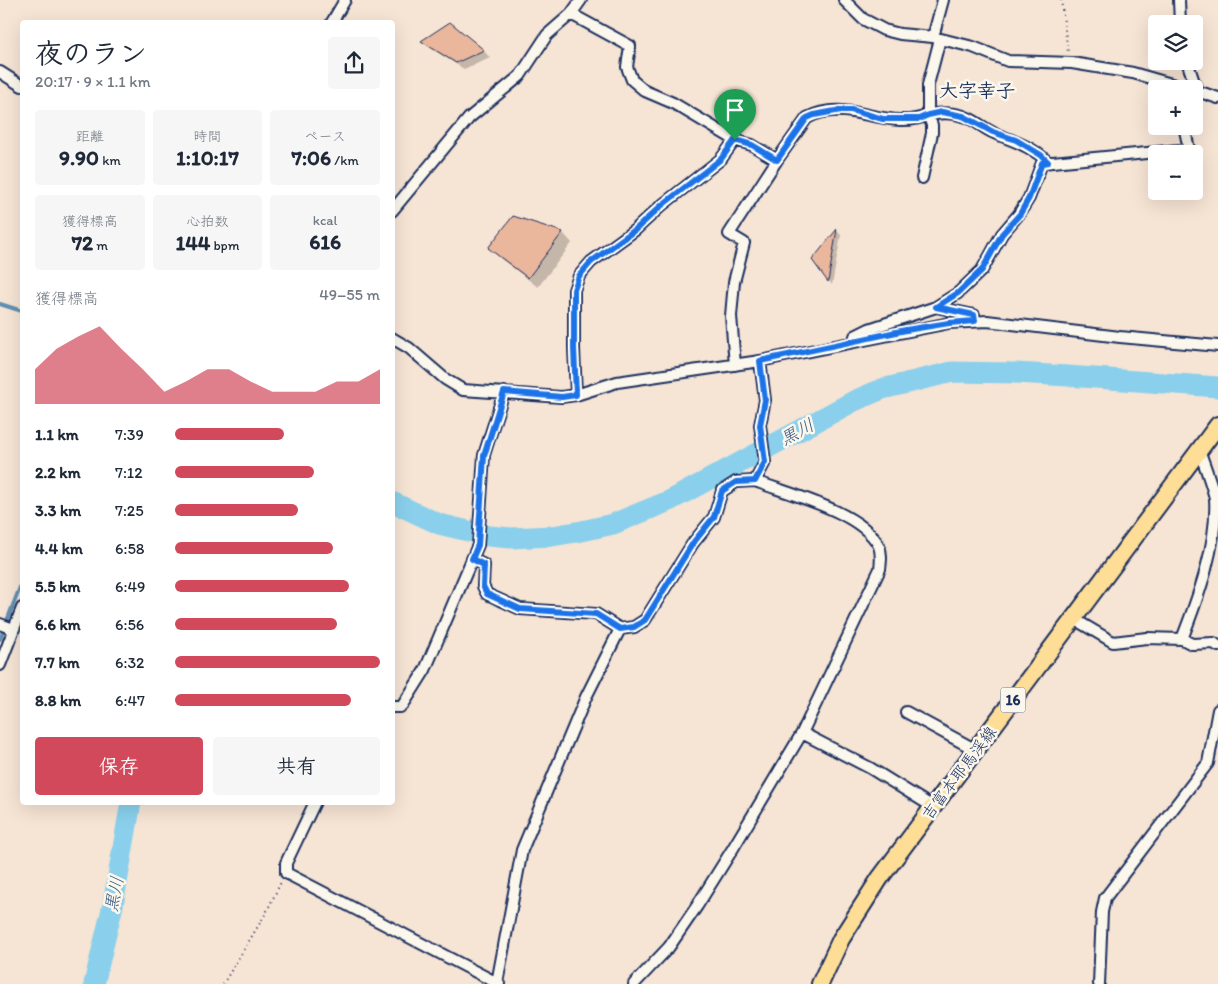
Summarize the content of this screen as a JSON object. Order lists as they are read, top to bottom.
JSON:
{
  "streets": {
    "main road": ["16", "吉富本耶馬渓線"]
  },
  "districts": ["大字幸子"],
  "water": ["黒川"],
  "page": {
    "map_buttons": ["+", "−"],
    "heading": ["夜のラン", "20:17 · 9 × 1.1 km"],
    "stats": [
      ["距離", "9.90 km"],
      ["時間", "1:10:17"],
      ["ペース", "7:06 /km"],
      ["獲得標高", "72 m"],
      ["心拍数", "144 bpm"],
      ["kcal", "616"]
    ],
    "chart": ["獲得標高", "49–55 m"],
    "list": [
      {
        "name": "1.1 km",
        "note": "7:39"
      },
      {
        "name": "2.2 km",
        "note": "7:12"
      },
      {
        "name": "3.3 km",
        "note": "7:25"
      },
      {
        "name": "4.4 km",
        "note": "6:58"
      },
      {
        "name": "5.5 km",
        "note": "6:49"
      },
      {
        "name": "6.6 km",
        "note": "6:56"
      },
      {
        "name": "7.7 km",
        "note": "6:32"
      },
      {
        "name": "8.8 km",
        "note": "6:47"
      }
    ],
    "buttons": ["保存", "共有"]
  }
}
